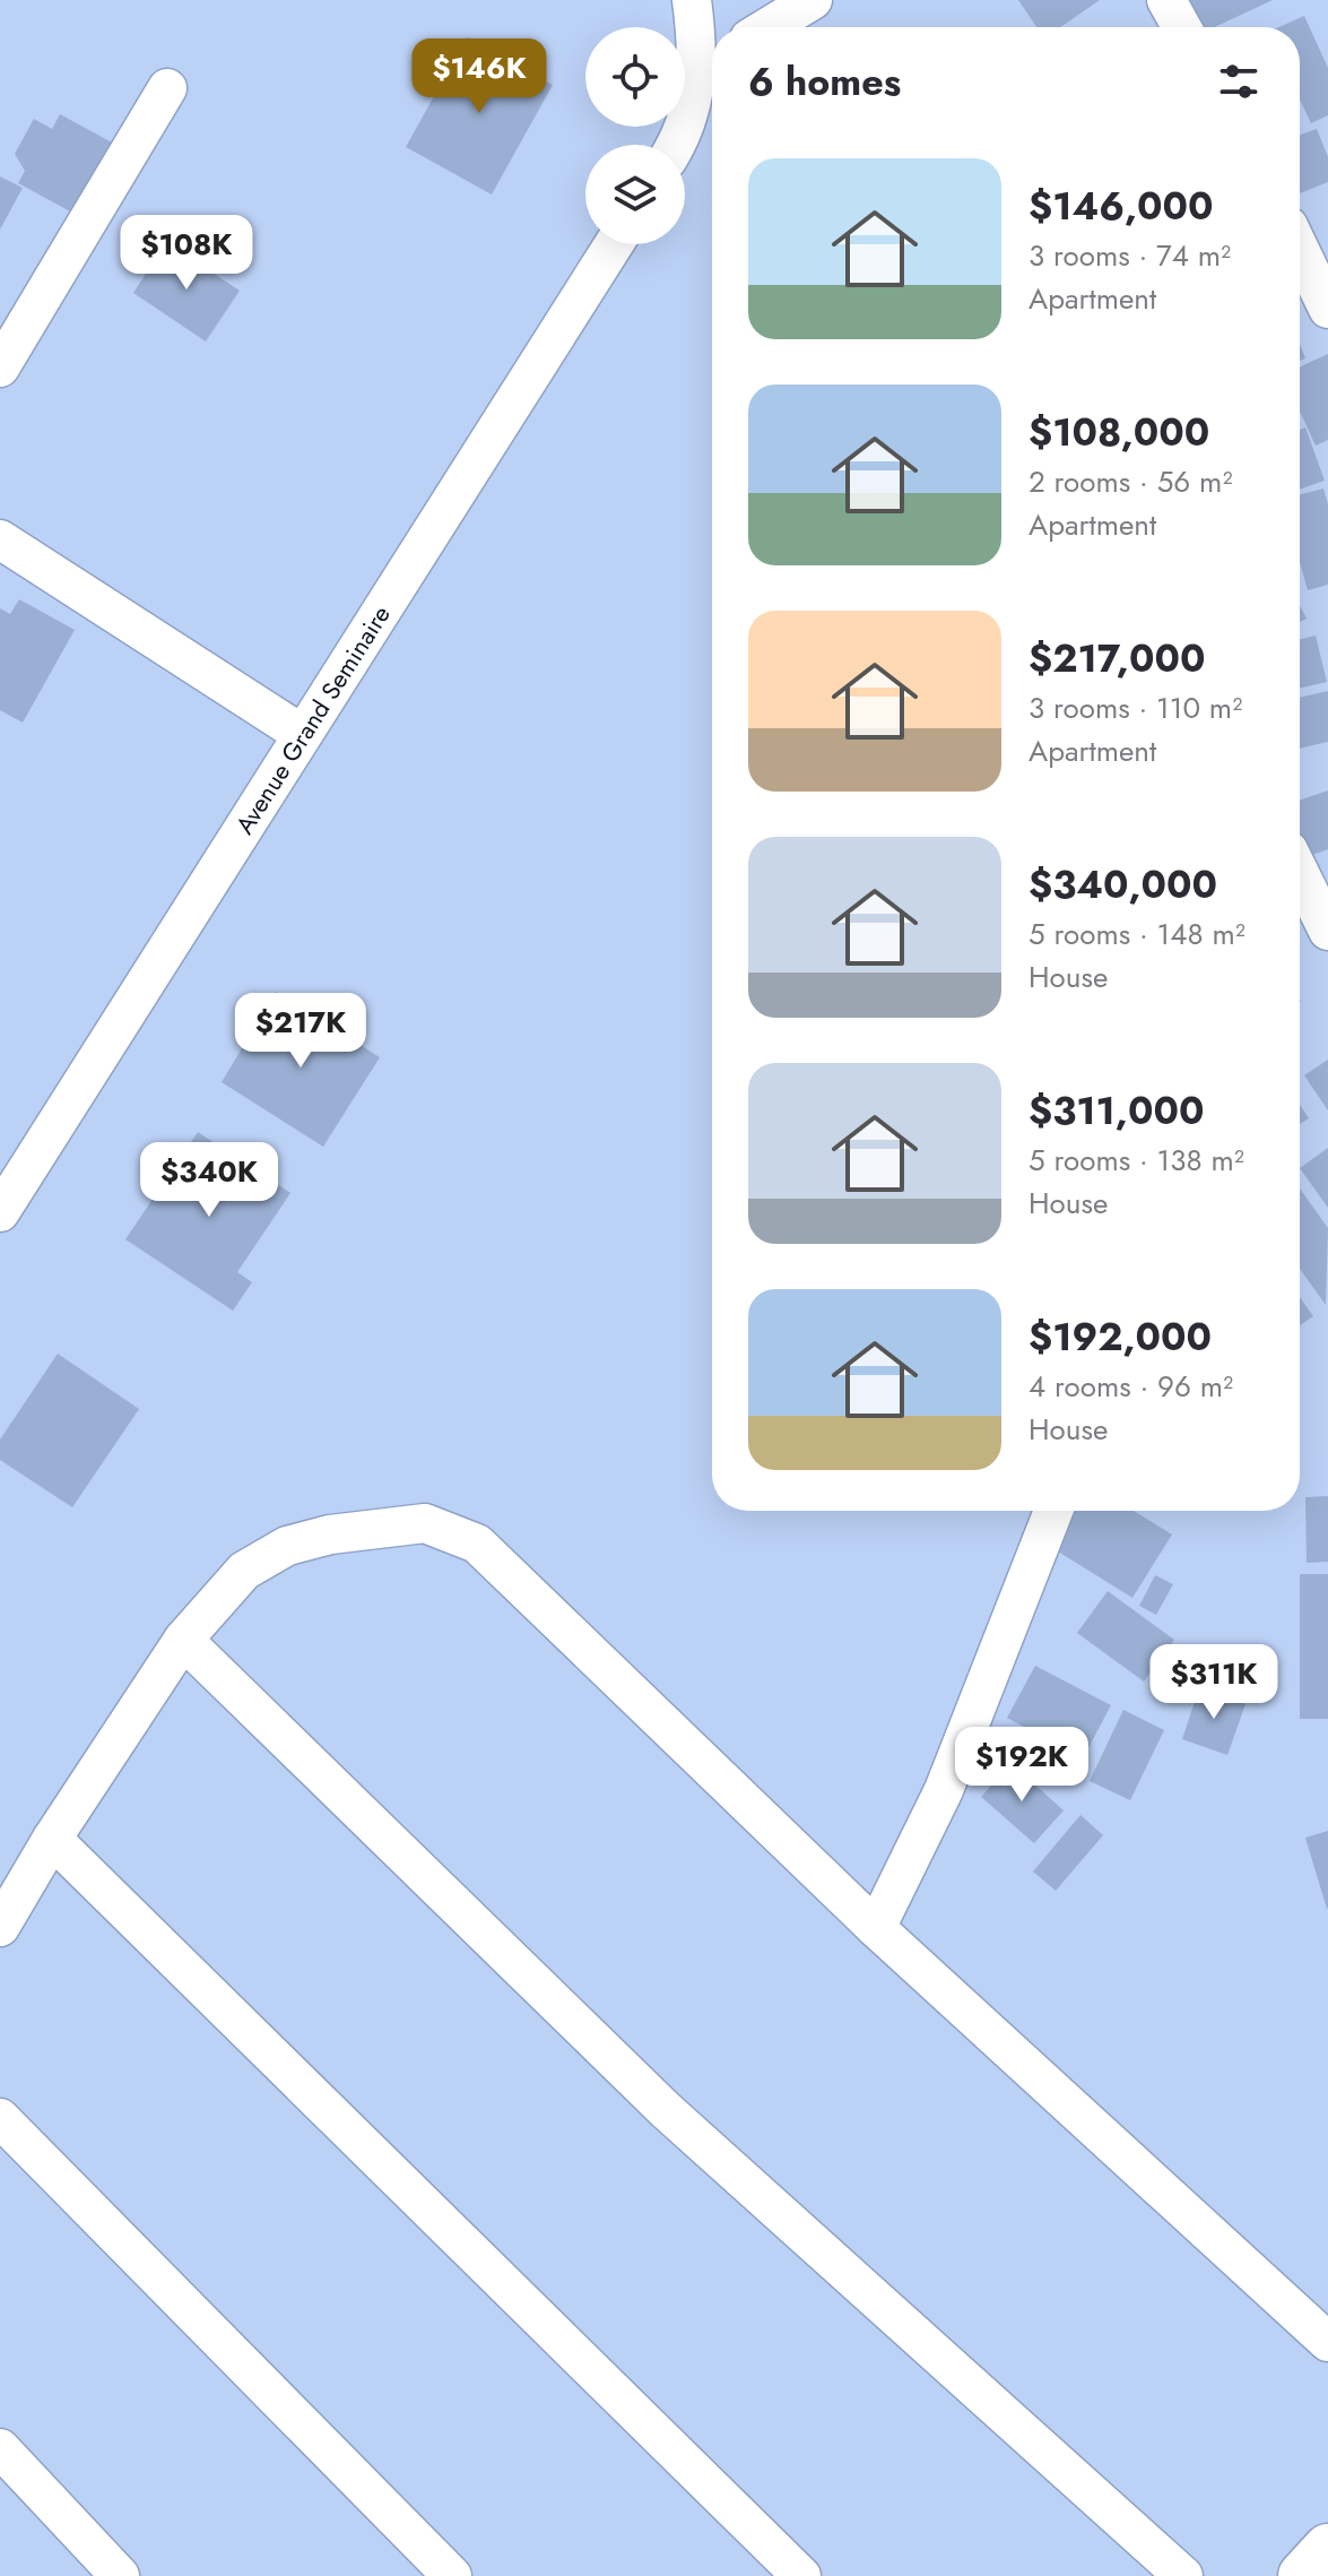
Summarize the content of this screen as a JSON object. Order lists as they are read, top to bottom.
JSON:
{
  "streets": {
    "street": ["Avenue Grand Seminaire"]
  },
  "page": {
    "heading": "6 homes",
    "price": [
      "$146K",
      "$108K",
      "$217K",
      "$340K",
      "$311K",
      "$192K"
    ],
    "list": [
      {
        "name": "$146,000",
        "note": "3 rooms · 74 m² · Apartment"
      },
      {
        "name": "$108,000",
        "note": "2 rooms · 56 m² · Apartment"
      },
      {
        "name": "$217,000",
        "note": "3 rooms · 110 m² · Apartment"
      },
      {
        "name": "$340,000",
        "note": "5 rooms · 148 m² · House"
      },
      {
        "name": "$311,000",
        "note": "5 rooms · 138 m² · House"
      },
      {
        "name": "$192,000",
        "note": "4 rooms · 96 m² · House"
      }
    ]
  }
}
